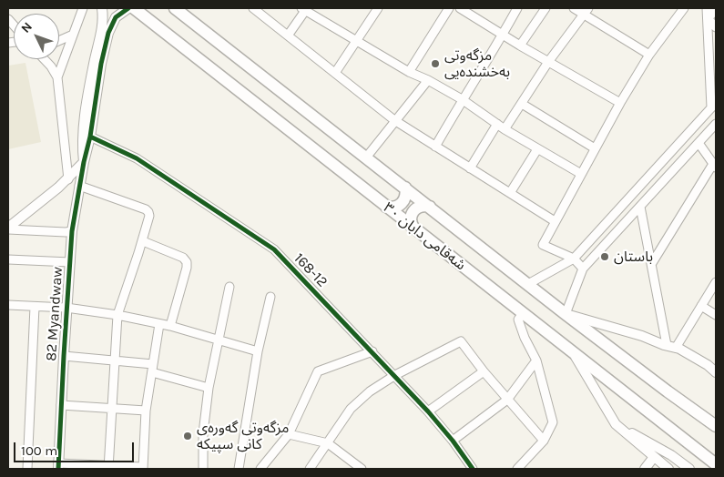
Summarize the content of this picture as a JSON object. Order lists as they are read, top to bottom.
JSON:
{
  "streets": {
    "main road": ["شەقامی دابان ٣٠"],
    "street": ["168-12", "82 Myandwaw"]
  },
  "places": ["مزگەوتی بەخشندەیی", "باستان", "مزگەوتی گەورەی کانی سپیکە"],
  "scale_bar": "100 m",
  "north": "top left"
}
